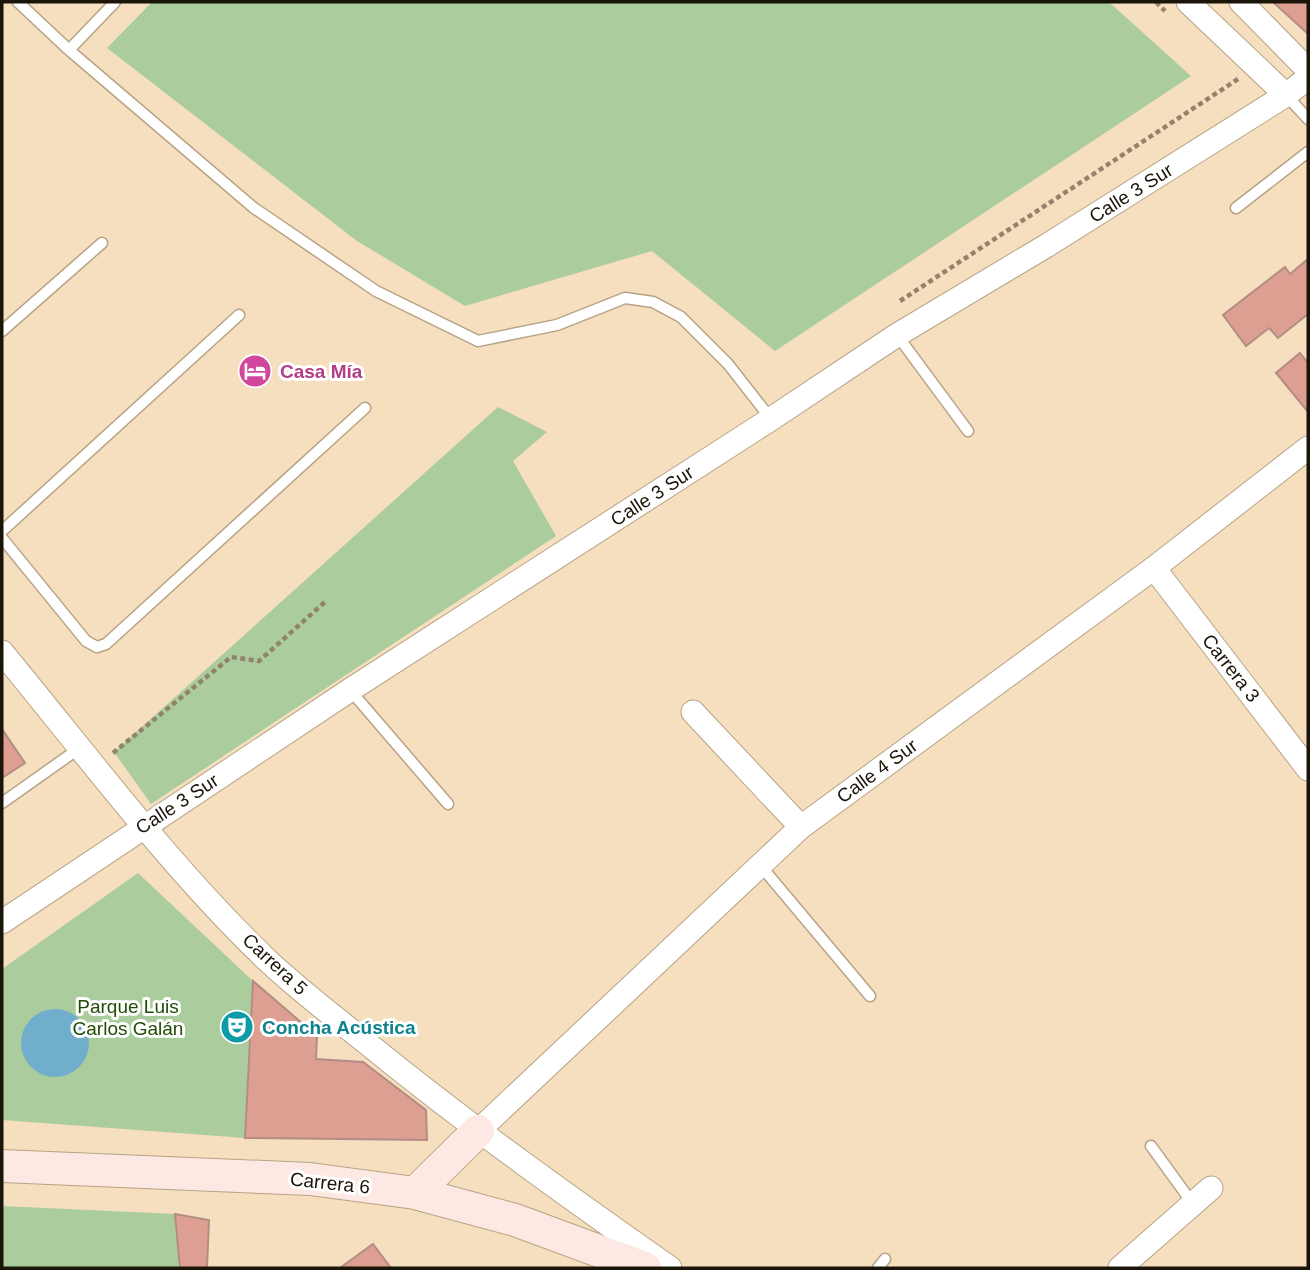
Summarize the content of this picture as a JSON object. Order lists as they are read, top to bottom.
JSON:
{
  "streets": {
    "main road": ["Carrera 6"],
    "street": [
      "Calle 3 Sur",
      "Carrera 3",
      "Calle 4 Sur",
      "Carrera 5"
    ]
  },
  "crossings": [
    ["Calle 3 Sur", "Carrera 5"],
    ["Carrera 3", "Calle 4 Sur"],
    ["Calle 4 Sur", "Carrera 5"]
  ],
  "parks": ["Parque Luis Carlos Galán"],
  "places": {
    "hotel": ["Casa Mía"],
    "theatre": ["Concha Acústica"]
  }
}
